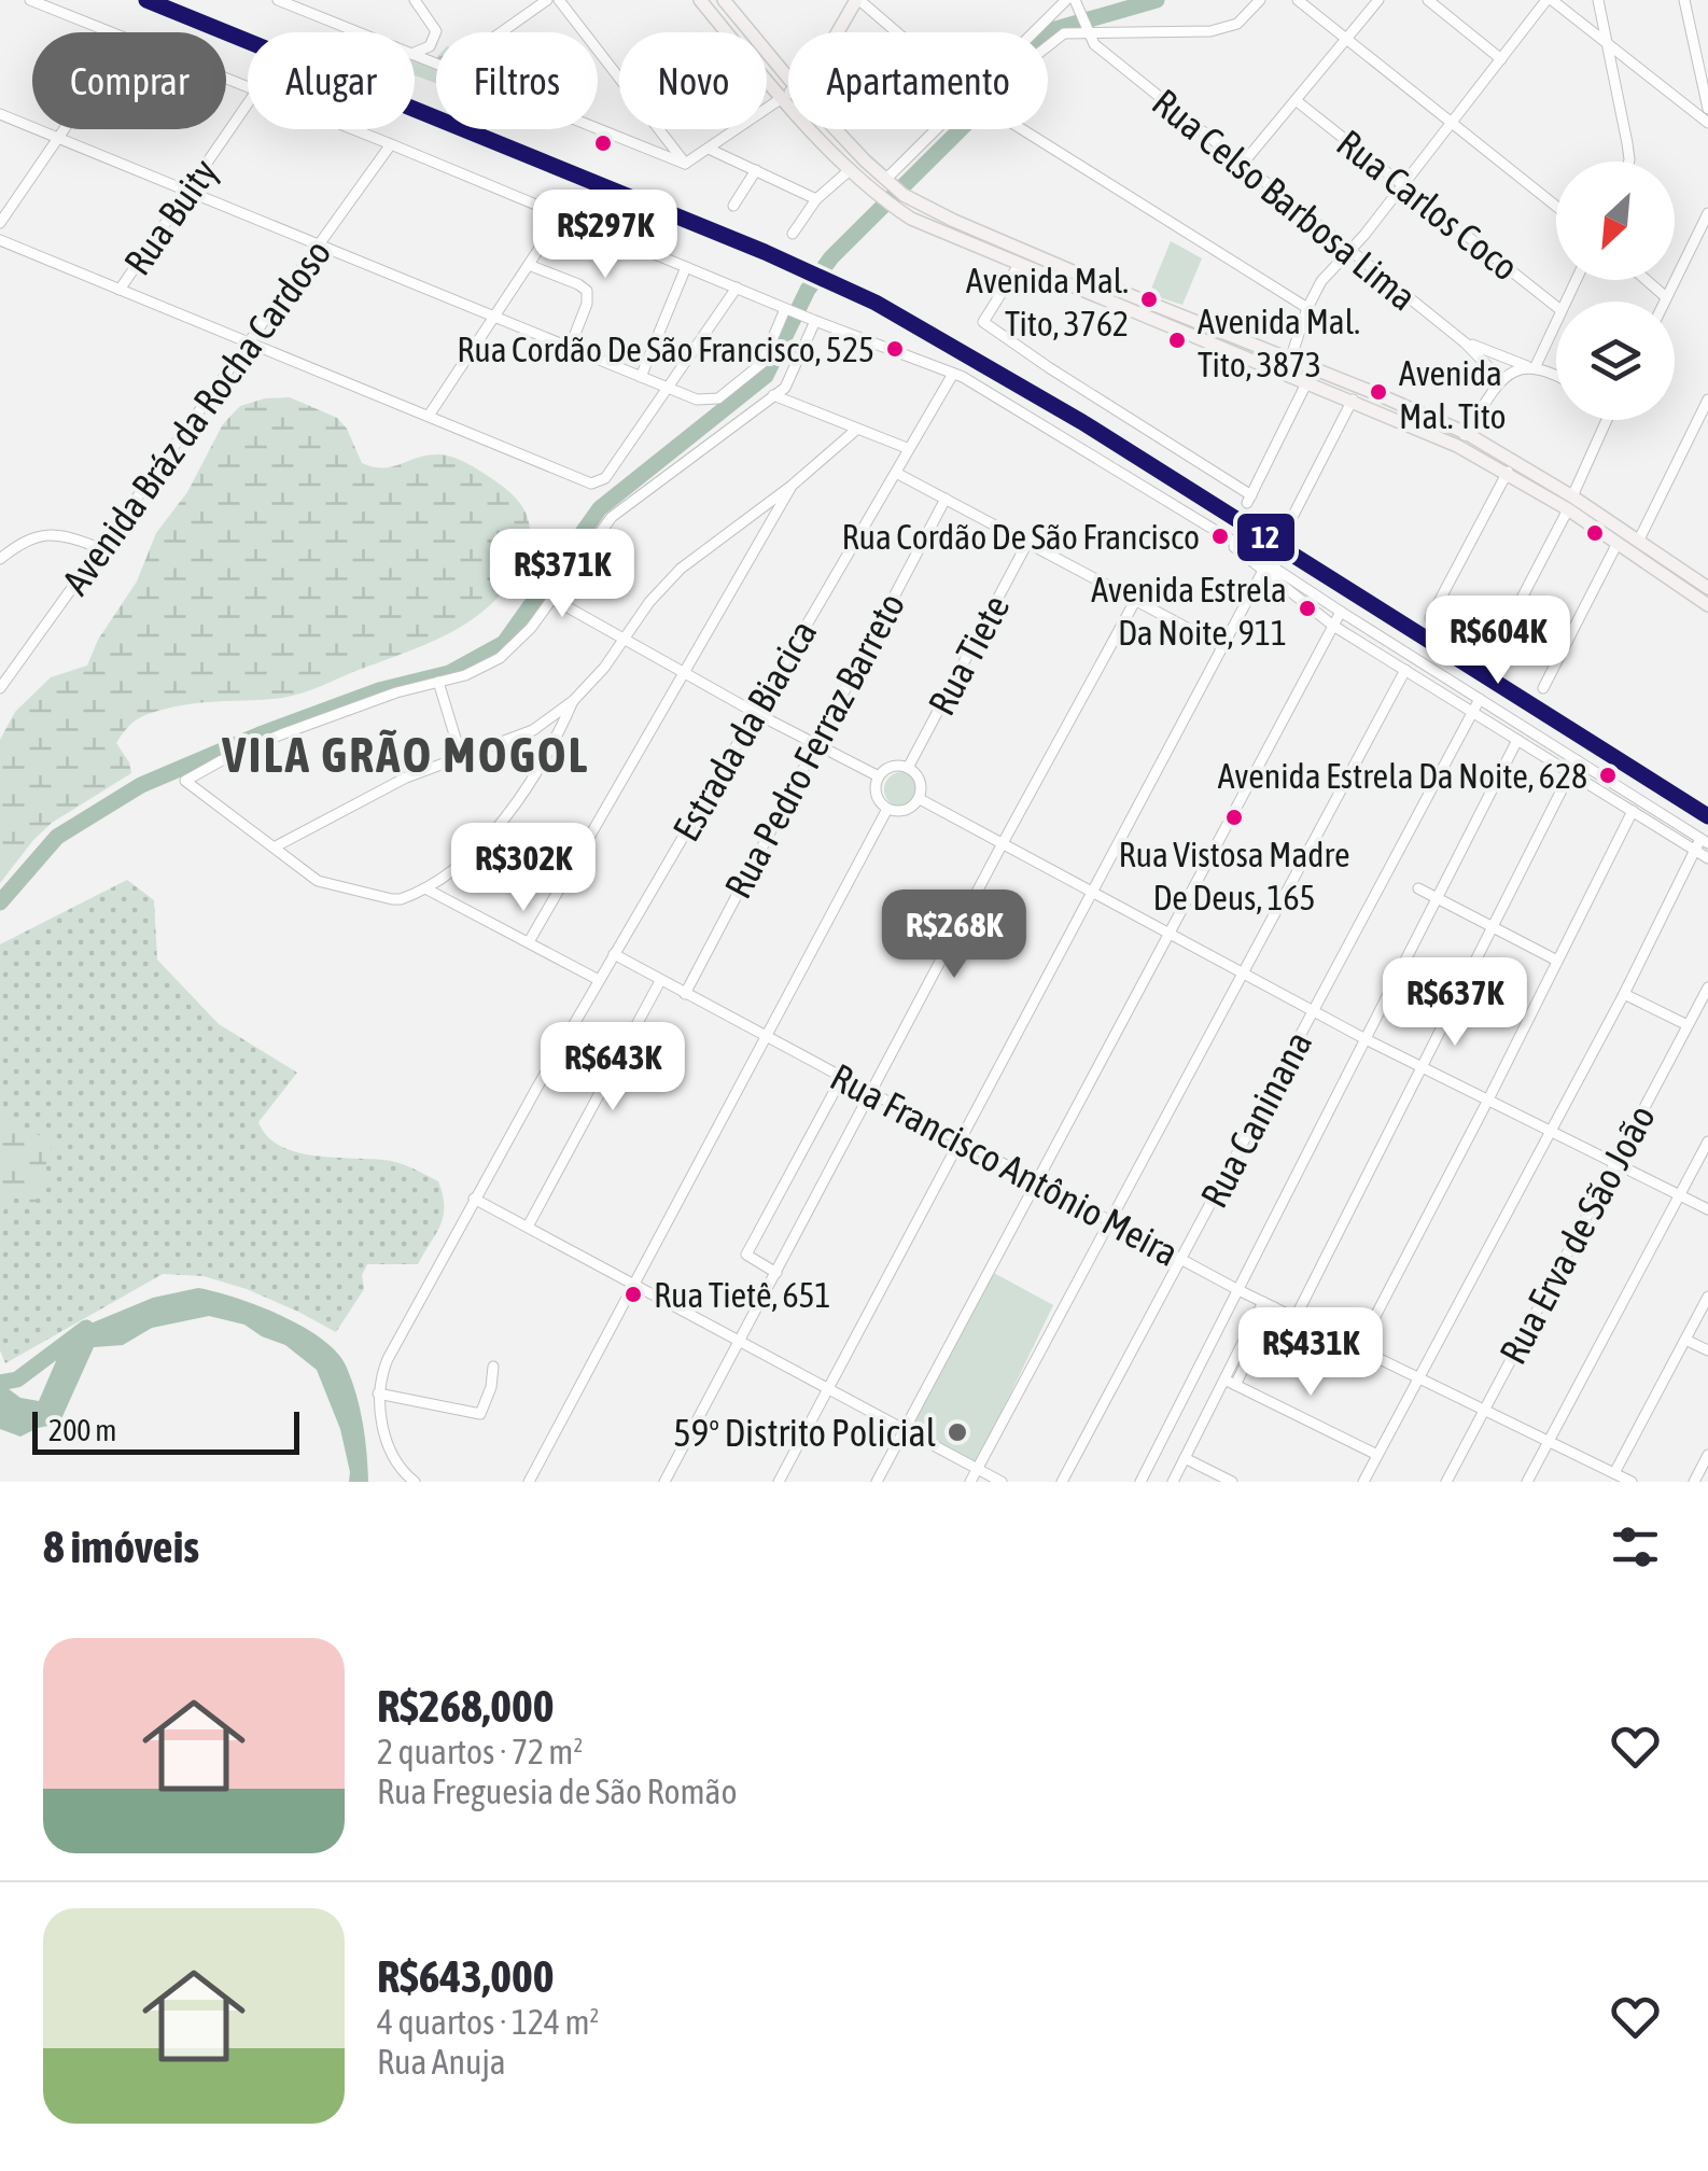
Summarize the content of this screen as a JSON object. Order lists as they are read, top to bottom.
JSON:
{
  "streets": {
    "street": [
      "Rua Celso Barbosa Lima",
      "Rua Carlos Coco",
      "Rua Buity",
      "Avenida Bráz da Rocha Cardoso",
      "Rua Tiete",
      "Estrada da Biacica",
      "Rua Pedro Ferraz Barreto",
      "Rua Caninana",
      "Rua Francisco Antônio Meira",
      "Rua Erva de São João"
    ]
  },
  "crossings": [
    ["Estrada da Biacica", "Rua Francisco Antônio Meira"],
    ["Rua Pedro Ferraz Barreto", "Rua Francisco Antônio Meira"],
    ["Rua Caninana", "Rua Francisco Antônio Meira"],
    ["Rua Francisco Antônio Meira", "Rua Erva de São João"]
  ],
  "districts": ["VILA GRÃO MOGOL"],
  "places": [
    "Avenida Mal. Tito, 3762",
    "Avenida Mal. Tito, 3873",
    "Rua Cordão De São Francisco, 525",
    "Avenida Mal. Tito",
    "Rua Cordão De São Francisco",
    "Avenida Estrela Da Noite, 911",
    "Avenida Estrela Da Noite, 628",
    "Rua Vistosa Madre De Deus, 165",
    "Rua Tietê, 651",
    "59º Distrito Policial"
  ],
  "lines": ["transit line 12"],
  "scale_bar": "200 m",
  "north": "bottom left",
  "page": {
    "chip": [
      "Comprar",
      "Alugar",
      "Filtros",
      "Novo",
      "Apartamento"
    ],
    "price": [
      "R$297K",
      "R$371K",
      "R$604K",
      "R$302K",
      "R$268K",
      "R$637K",
      "R$643K",
      "R$431K"
    ],
    "scale": "200 m",
    "heading": "8 imóveis",
    "list": [
      {
        "name": "R$268,000",
        "note": "2 quartos · 72 m² · Rua Freguesia de São Romão"
      },
      {
        "name": "R$643,000",
        "note": "4 quartos · 124 m² · Rua Anuja"
      }
    ]
  }
}
